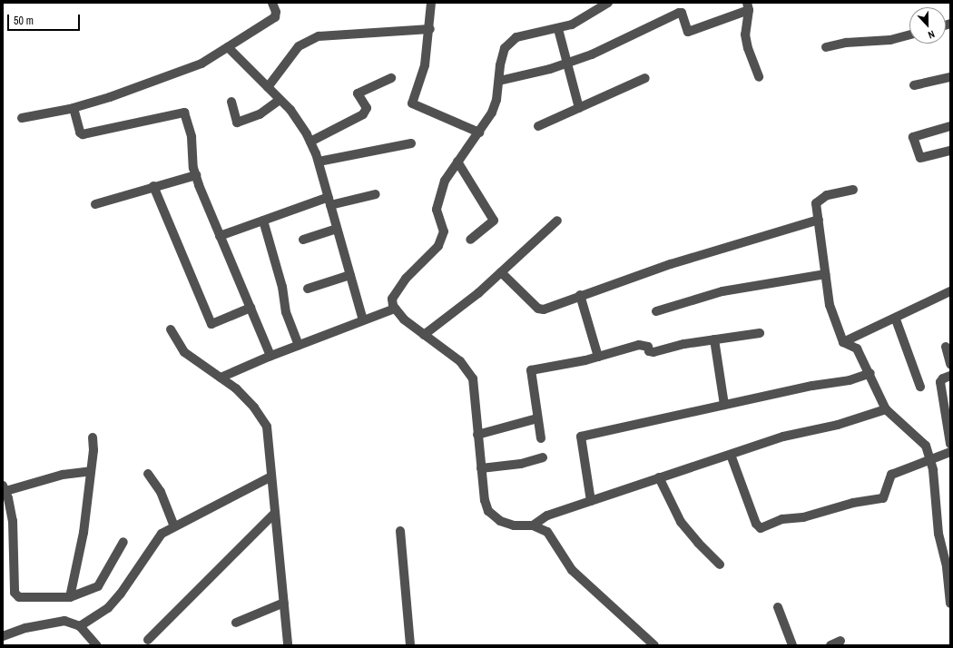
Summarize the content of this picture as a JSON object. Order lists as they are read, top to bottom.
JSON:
{
  "scale_bar": "50 m",
  "north": "bottom"
}
